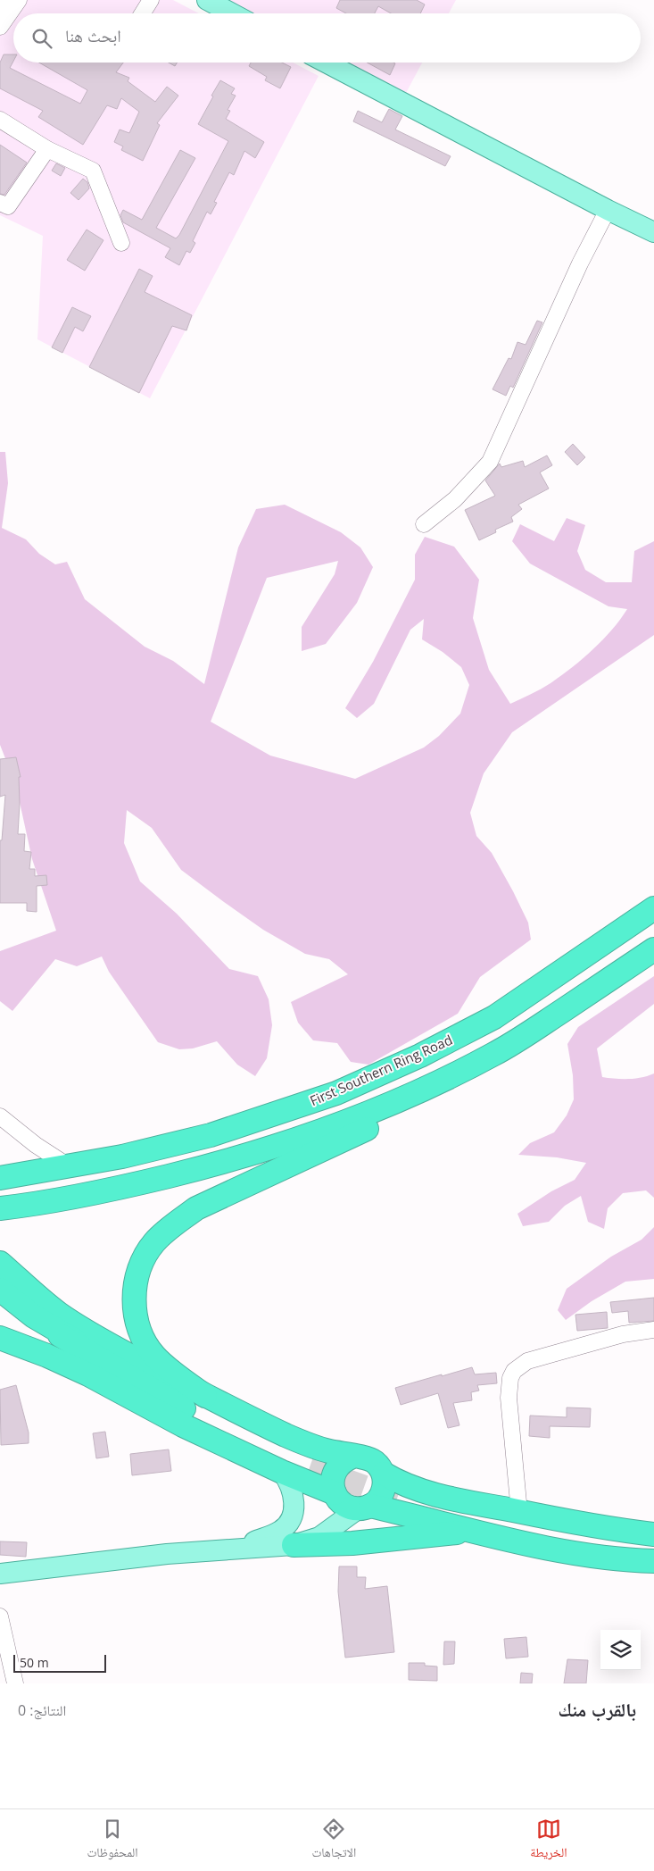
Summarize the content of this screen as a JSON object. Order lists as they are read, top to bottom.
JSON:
{
  "streets": {
    "highway": ["First Southern Ring Road"]
  },
  "scale_bar": "50 m",
  "page": {
    "search": "ابحث هنا",
    "scale": "50 m",
    "heading": ["بالقرب منك", "النتائج: 0"],
    "nav": ["الخريطة", "الاتجاهات", "المحفوظات"]
  }
}
